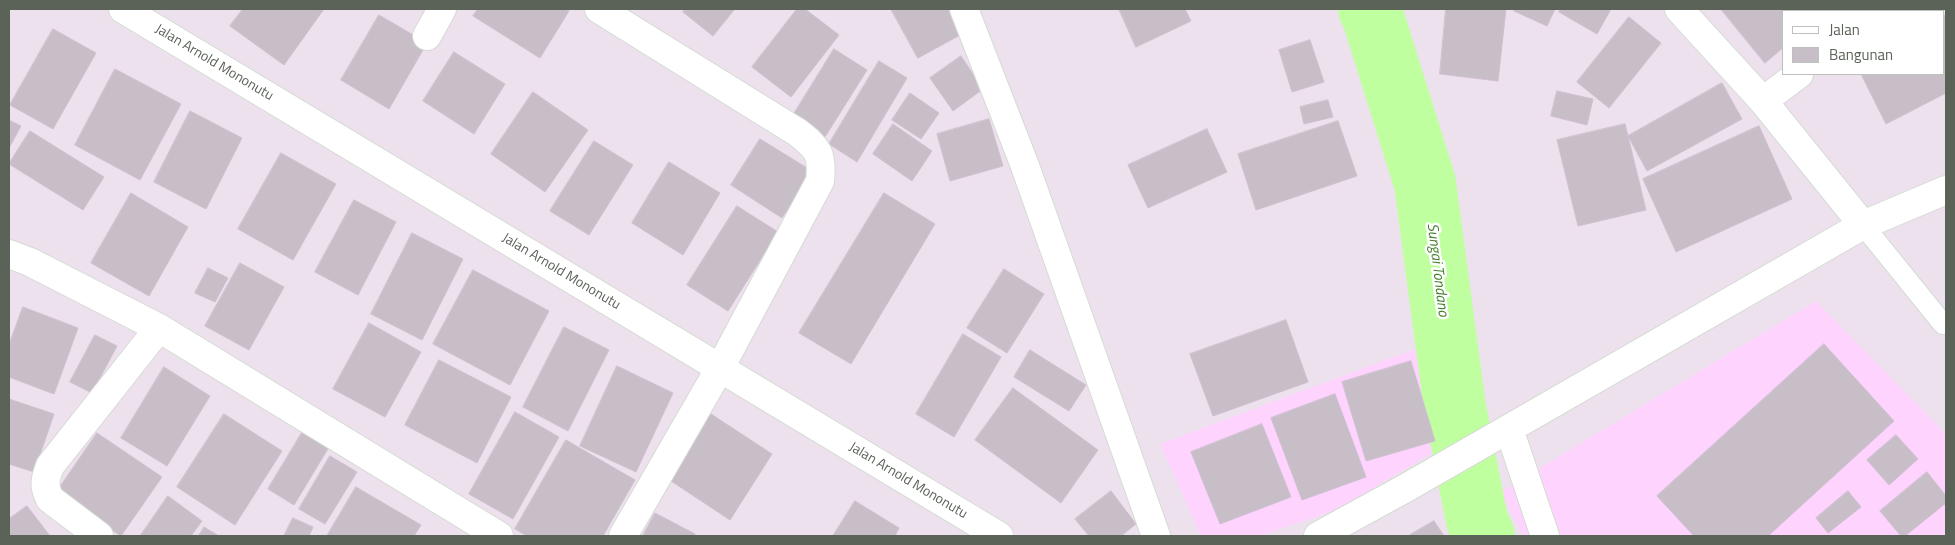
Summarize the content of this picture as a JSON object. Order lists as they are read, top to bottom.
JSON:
{
  "streets": {
    "street": ["Jalan Arnold Mononutu"]
  },
  "water": ["Sungai Tondano"],
  "legend": ["Jalan", "Bangunan"]
}
